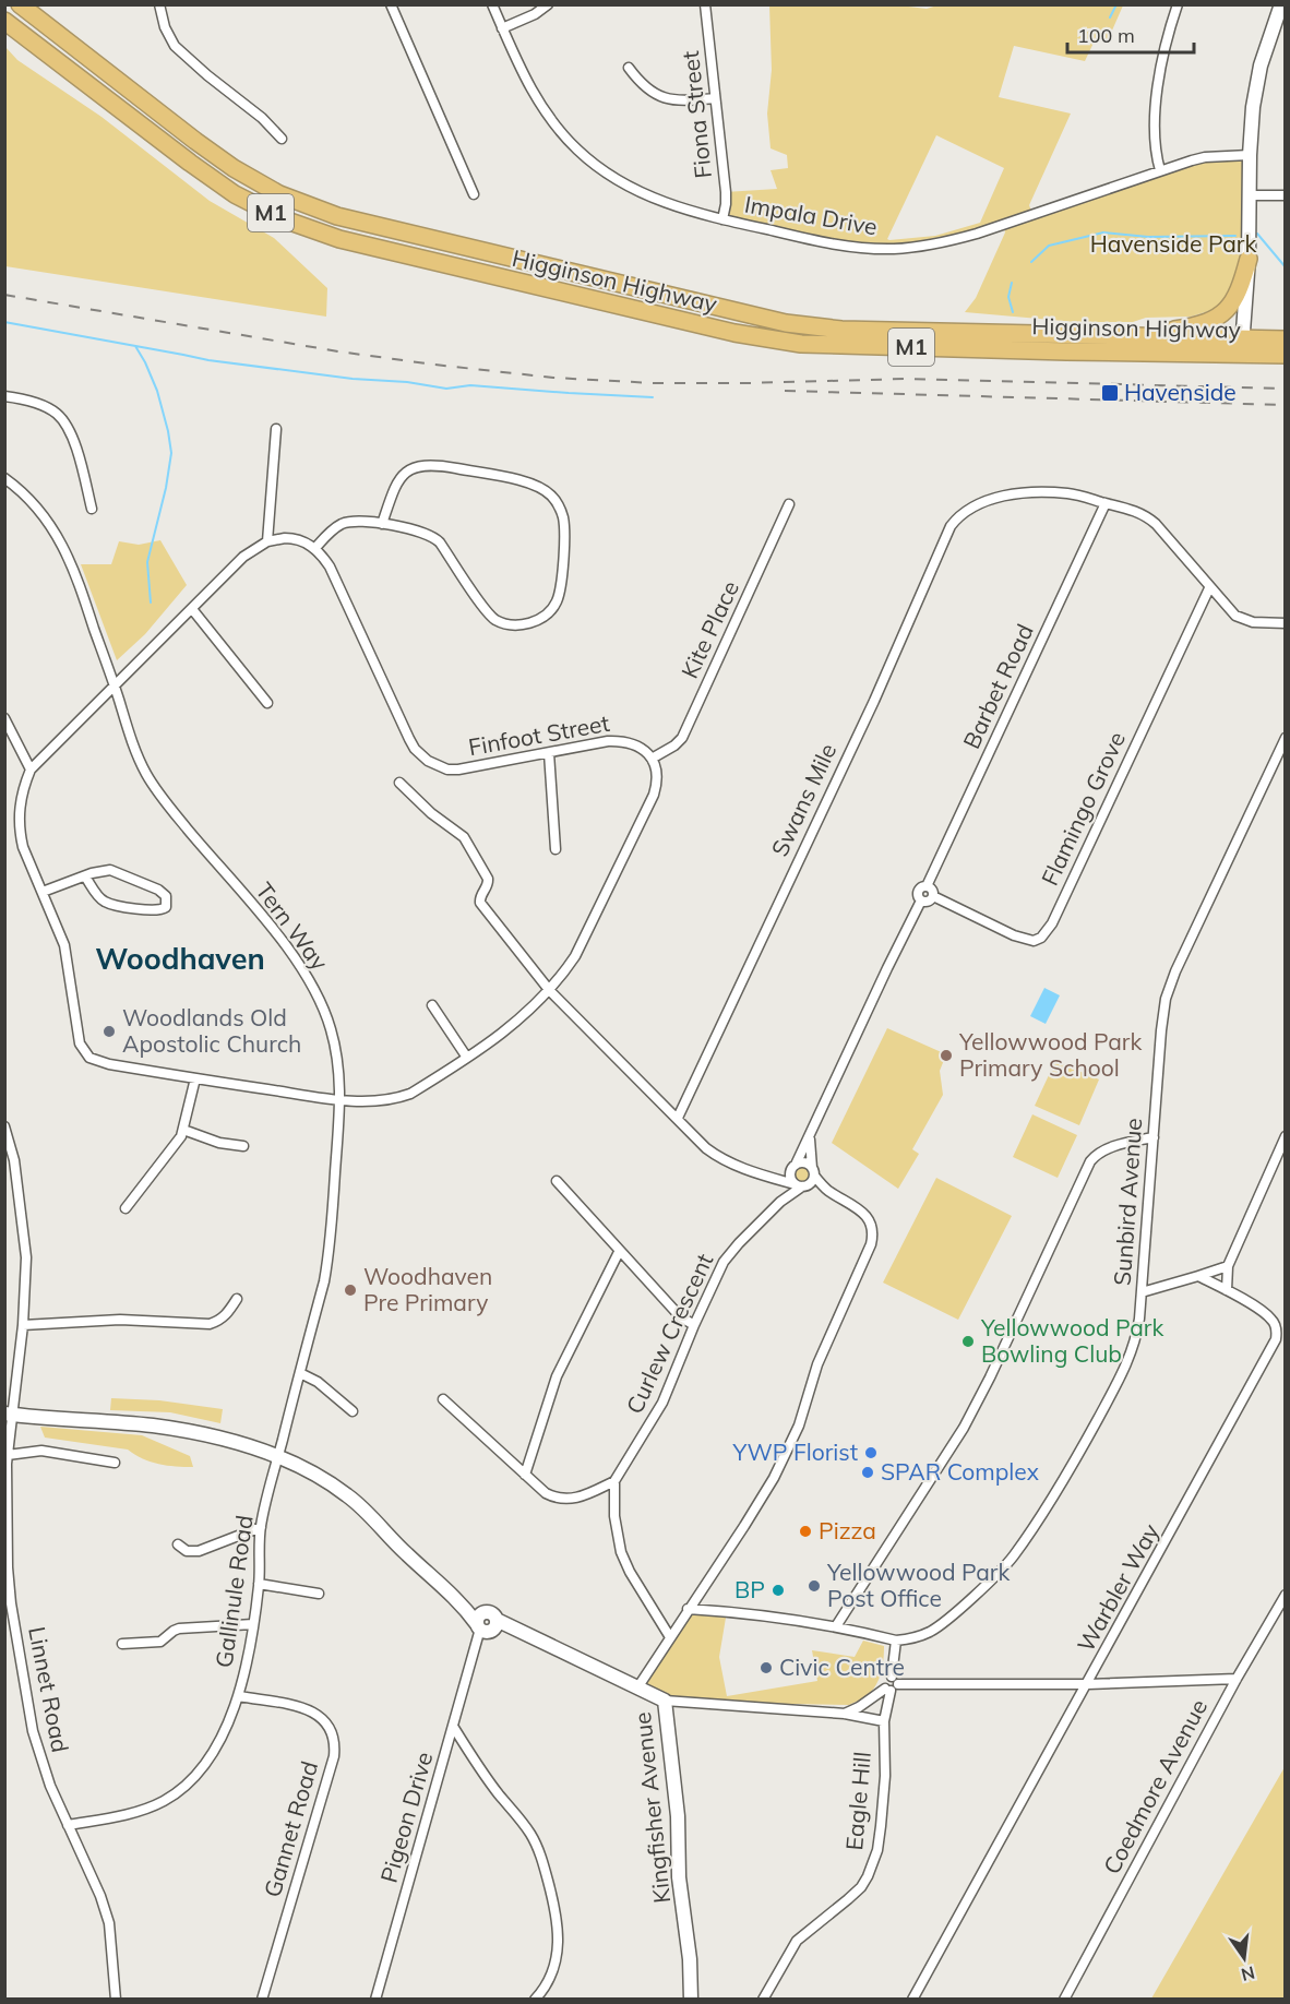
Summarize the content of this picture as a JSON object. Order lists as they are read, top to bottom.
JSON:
{
  "streets": {
    "highway": ["M1", "Higginson Highway"],
    "street": [
      "Fiona Street",
      "Impala Drive",
      "Kite Place",
      "Barbet Road",
      "Finfoot Street",
      "Swans Mile",
      "Flamingo Grove",
      "Tern Way",
      "Sunbird Avenue",
      "Curlew Crescent",
      "Warbler Way",
      "Gallinule Road",
      "Linnet Road",
      "Coedmore Avenue",
      "Eagle Hill",
      "Kingfisher Avenue",
      "Pigeon Drive",
      "Gannet Road"
    ]
  },
  "crossings": [
    ["Fiona Street", "Impala Drive"],
    ["Kite Place", "Finfoot Street"],
    ["Barbet Road", "Swans Mile"],
    ["Barbet Road", "Flamingo Grove"],
    ["Tern Way", "Gallinule Road"],
    ["Gallinule Road", "Linnet Road"],
    ["Gallinule Road", "Gannet Road"],
    ["Kingfisher Avenue", "Pigeon Drive"]
  ],
  "districts": ["Woodhaven"],
  "parks": ["Havenside Park"],
  "places": {
    "transit": ["Havenside"],
    "other": [
      "Woodlands Old Apostolic Church",
      "Yellowwood Park Primary School",
      "Woodhaven Pre Primary",
      "Yellowwood Park Bowling Club",
      "YWP Florist",
      "SPAR Complex",
      "Pizza",
      "Yellowwood Park Post Office",
      "BP",
      "Civic Centre"
    ]
  },
  "scale_bar": "100 m",
  "north": "bottom"
}
